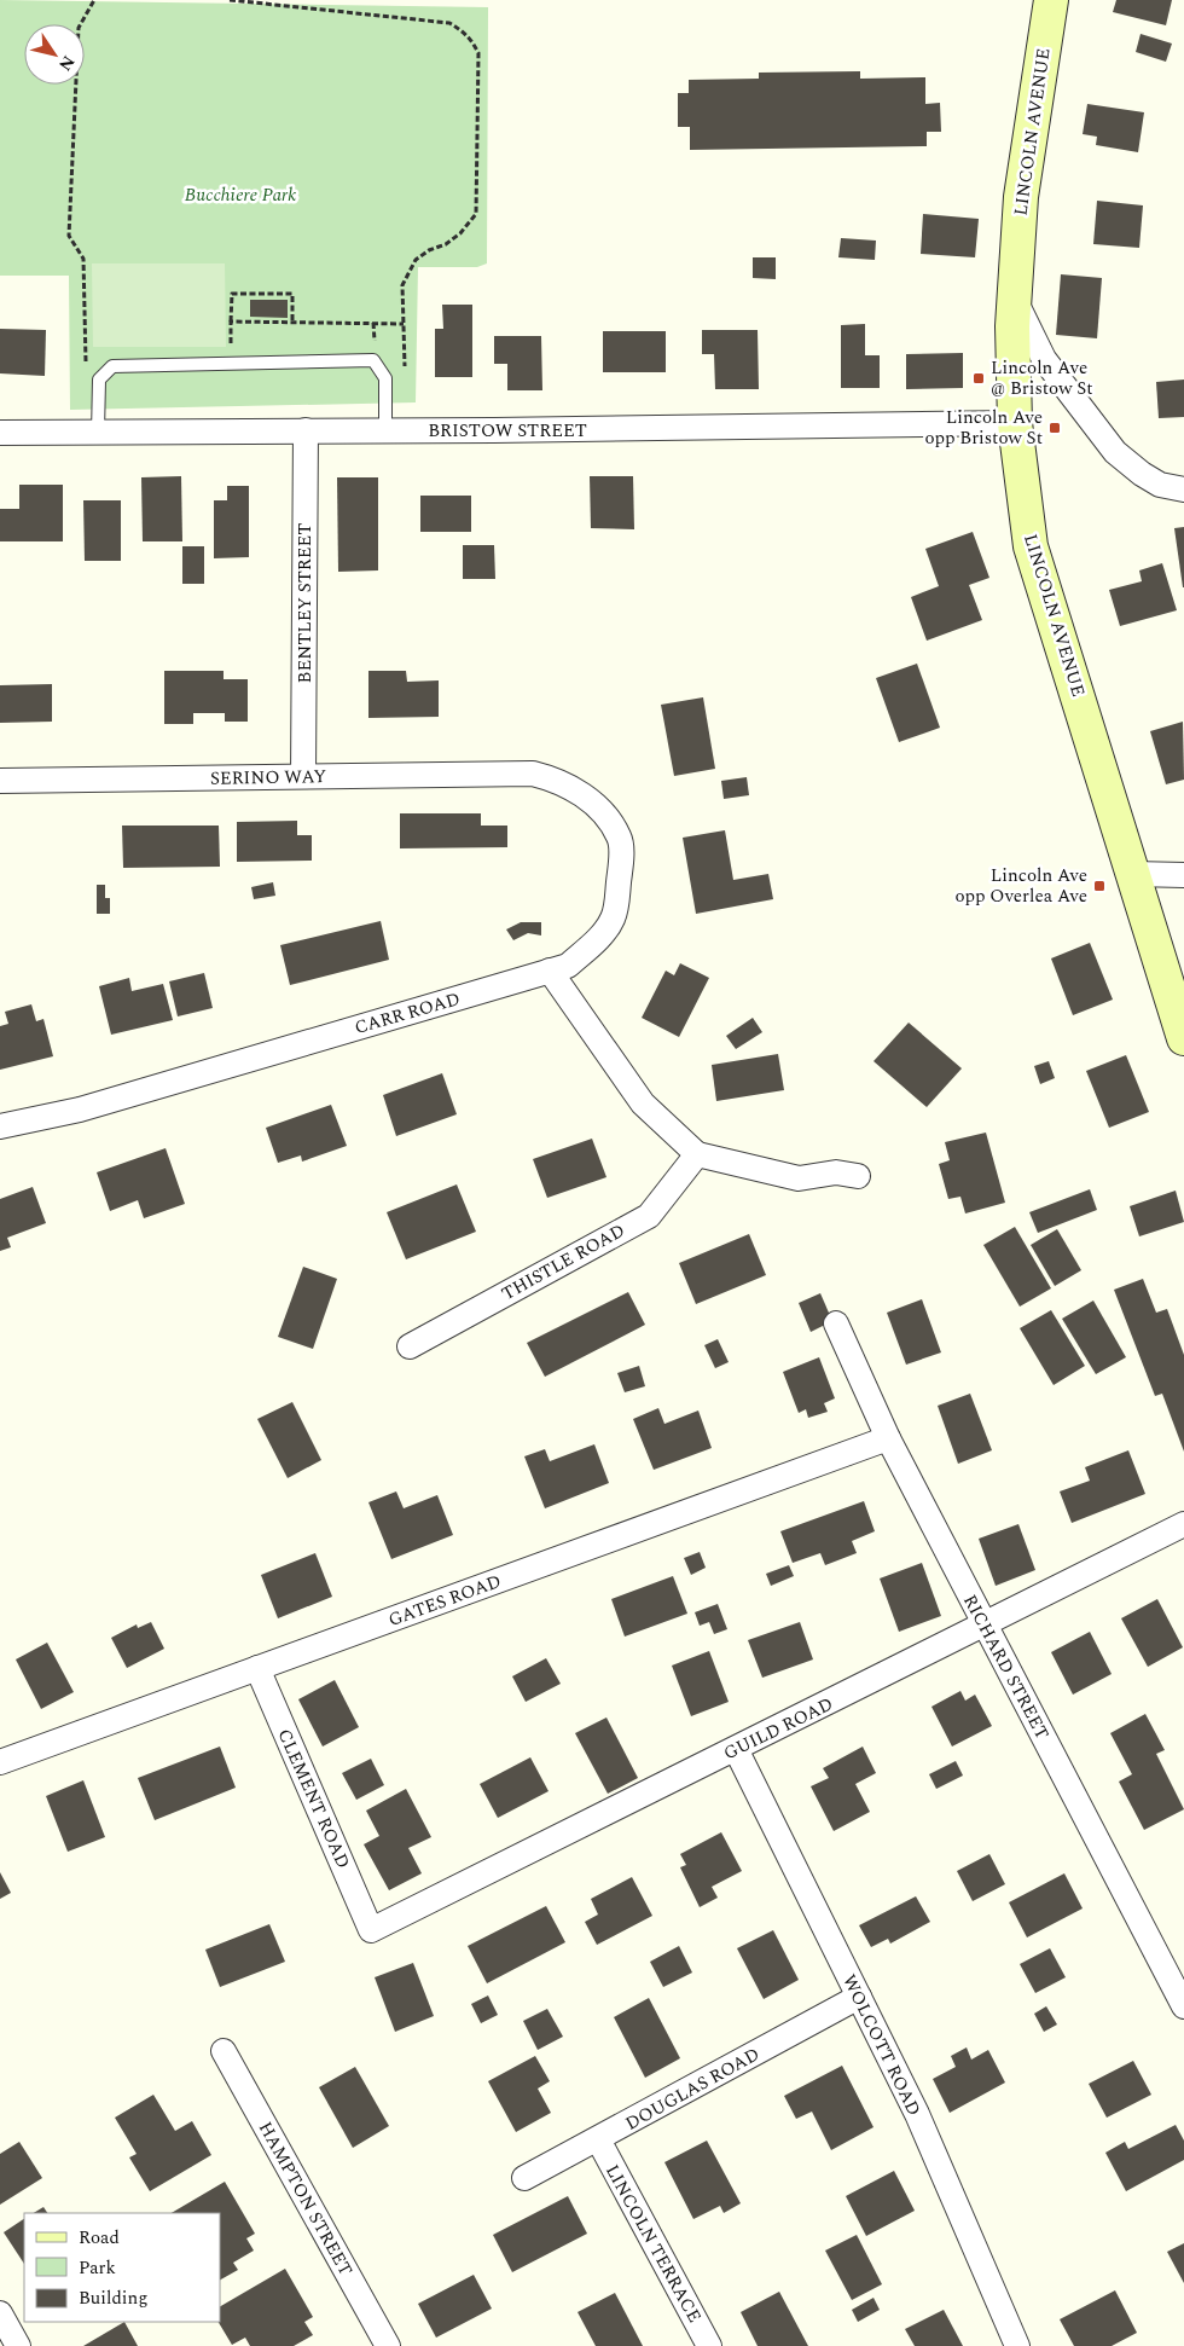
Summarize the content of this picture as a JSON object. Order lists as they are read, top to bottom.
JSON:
{
  "streets": {
    "main road": ["LINCOLN AVENUE"],
    "street": [
      "BRISTOW STREET",
      "BENTLEY STREET",
      "SERINO WAY",
      "CARR ROAD",
      "THISTLE ROAD",
      "GATES ROAD",
      "RICHARD STREET",
      "GUILD ROAD",
      "CLEMENT ROAD",
      "WOLCOTT ROAD",
      "DOUGLAS ROAD",
      "HAMPTON STREET",
      "LINCOLN TERRACE"
    ]
  },
  "crossings": [
    ["LINCOLN AVENUE", "BRISTOW STREET"],
    ["BRISTOW STREET", "BENTLEY STREET"],
    ["BENTLEY STREET", "SERINO WAY"],
    ["SERINO WAY", "CARR ROAD"],
    ["GATES ROAD", "RICHARD STREET"],
    ["GATES ROAD", "CLEMENT ROAD"],
    ["RICHARD STREET", "GUILD ROAD"],
    ["GUILD ROAD", "CLEMENT ROAD"],
    ["GUILD ROAD", "WOLCOTT ROAD"],
    ["WOLCOTT ROAD", "DOUGLAS ROAD"],
    ["DOUGLAS ROAD", "LINCOLN TERRACE"]
  ],
  "parks": ["Bucchiere Park"],
  "places": {
    "transit": ["Lincoln Ave @ Bristow St", "Lincoln Ave opp Bristow St", "Lincoln Ave opp Overlea Ave"]
  },
  "legend": ["Road", "Park", "Building"],
  "north": "bottom right"
}
